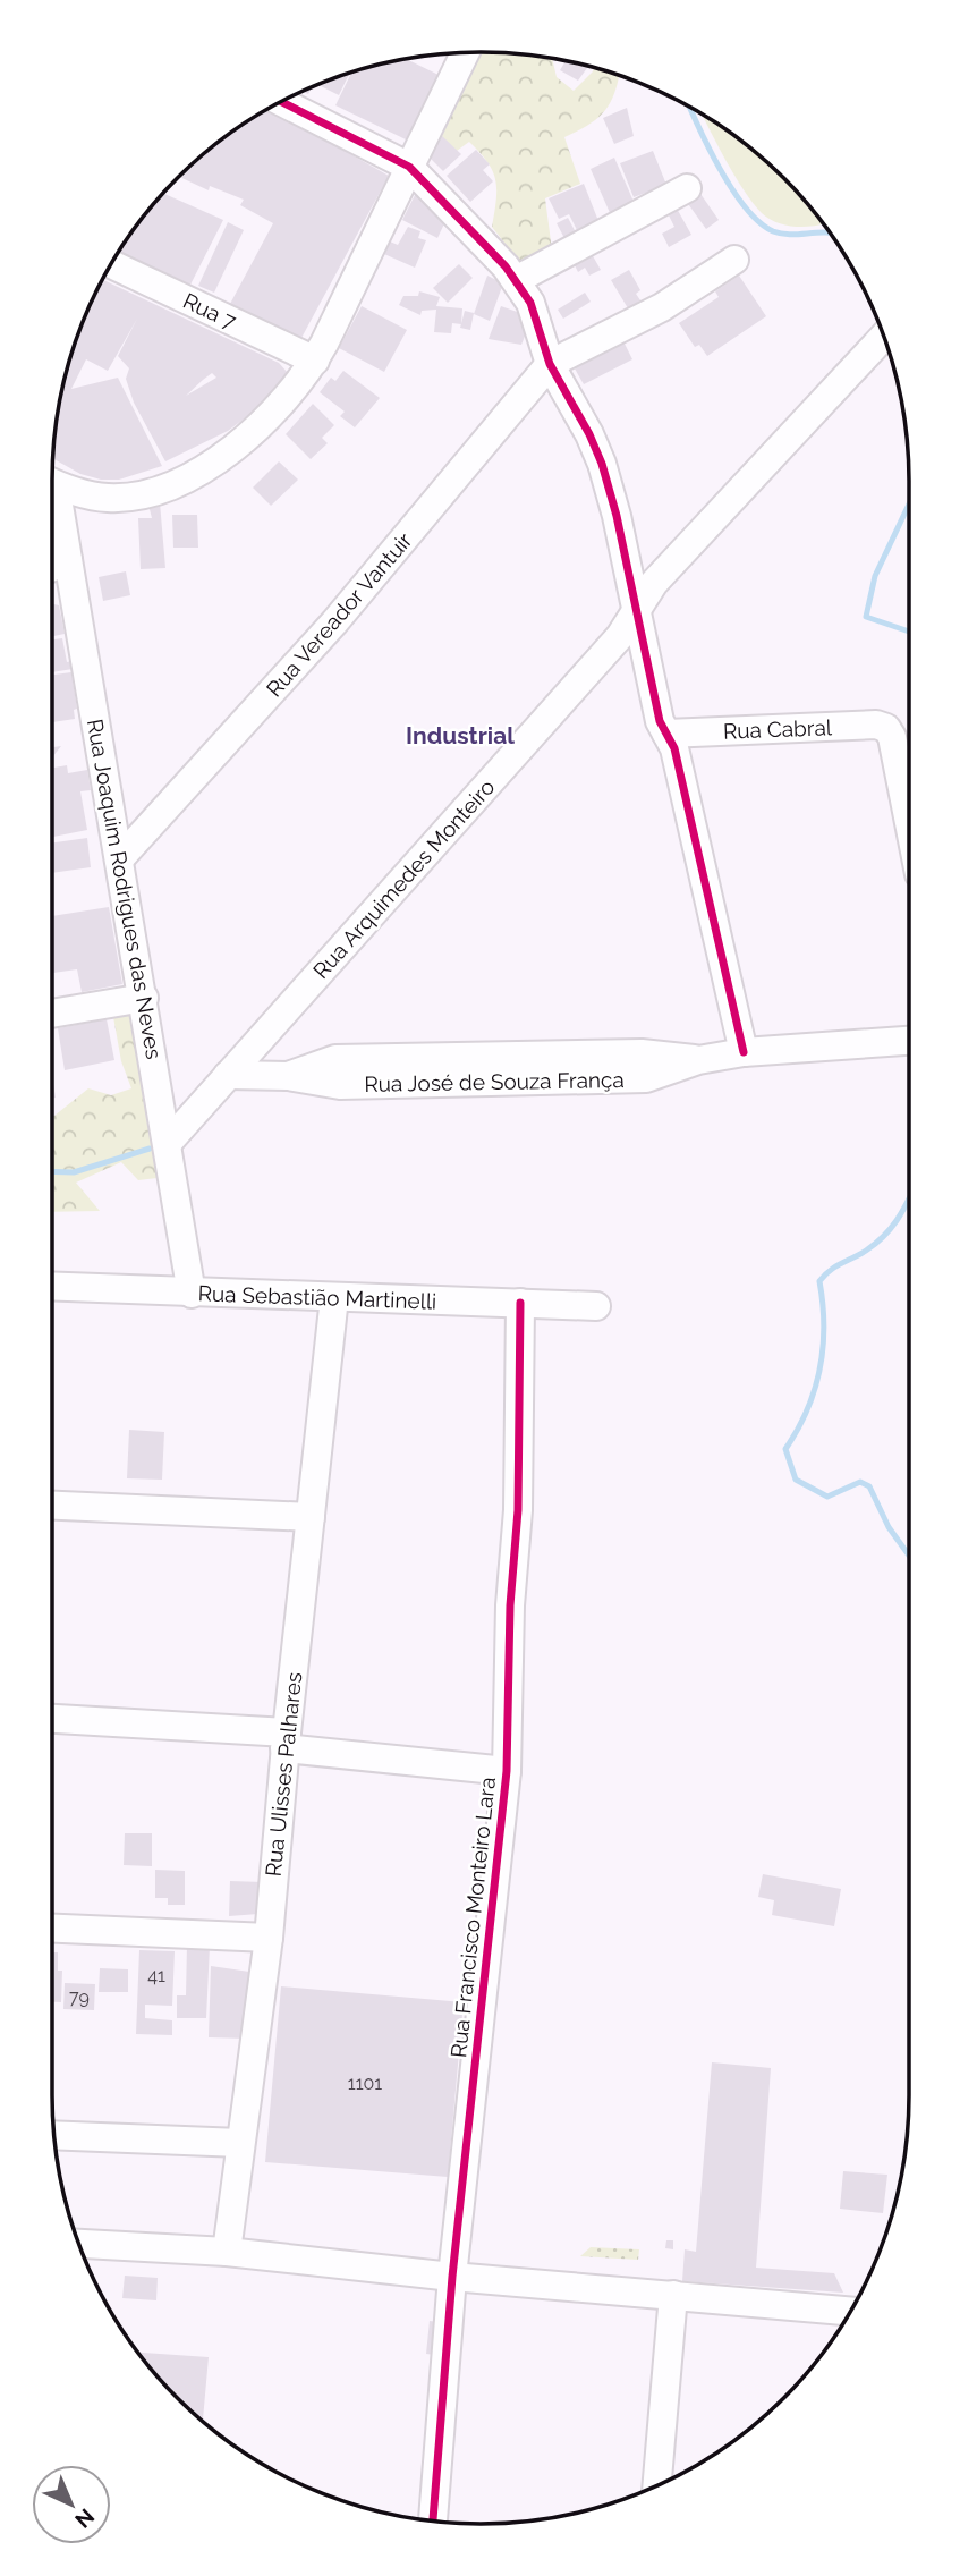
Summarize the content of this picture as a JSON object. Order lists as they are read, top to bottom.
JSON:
{
  "streets": {
    "street": [
      "Rua 7",
      "Rua Vereador Vantuir",
      "Rua Cabral",
      "Rua Arquimedes Monteiro",
      "Rua Joaquim Rodrigues das Neves",
      "Rua José de Souza França",
      "Rua Sebastião Martinelli",
      "Rua Ulisses Palhares",
      "Rua Francisco Monteiro Lara"
    ]
  },
  "crossings": [
    ["Rua Vereador Vantuir", "Rua Joaquim Rodrigues das Neves"],
    ["Rua Arquimedes Monteiro", "Rua Joaquim Rodrigues das Neves"],
    ["Rua Arquimedes Monteiro", "Rua José de Souza França"],
    ["Rua Joaquim Rodrigues das Neves", "Rua Sebastião Martinelli"],
    ["Rua Sebastião Martinelli", "Rua Ulisses Palhares"],
    ["Rua Sebastião Martinelli", "Rua Francisco Monteiro Lara"]
  ],
  "districts": ["Industrial"],
  "house_numbers": ["41", "79", "1101"],
  "north": "bottom right"
}
